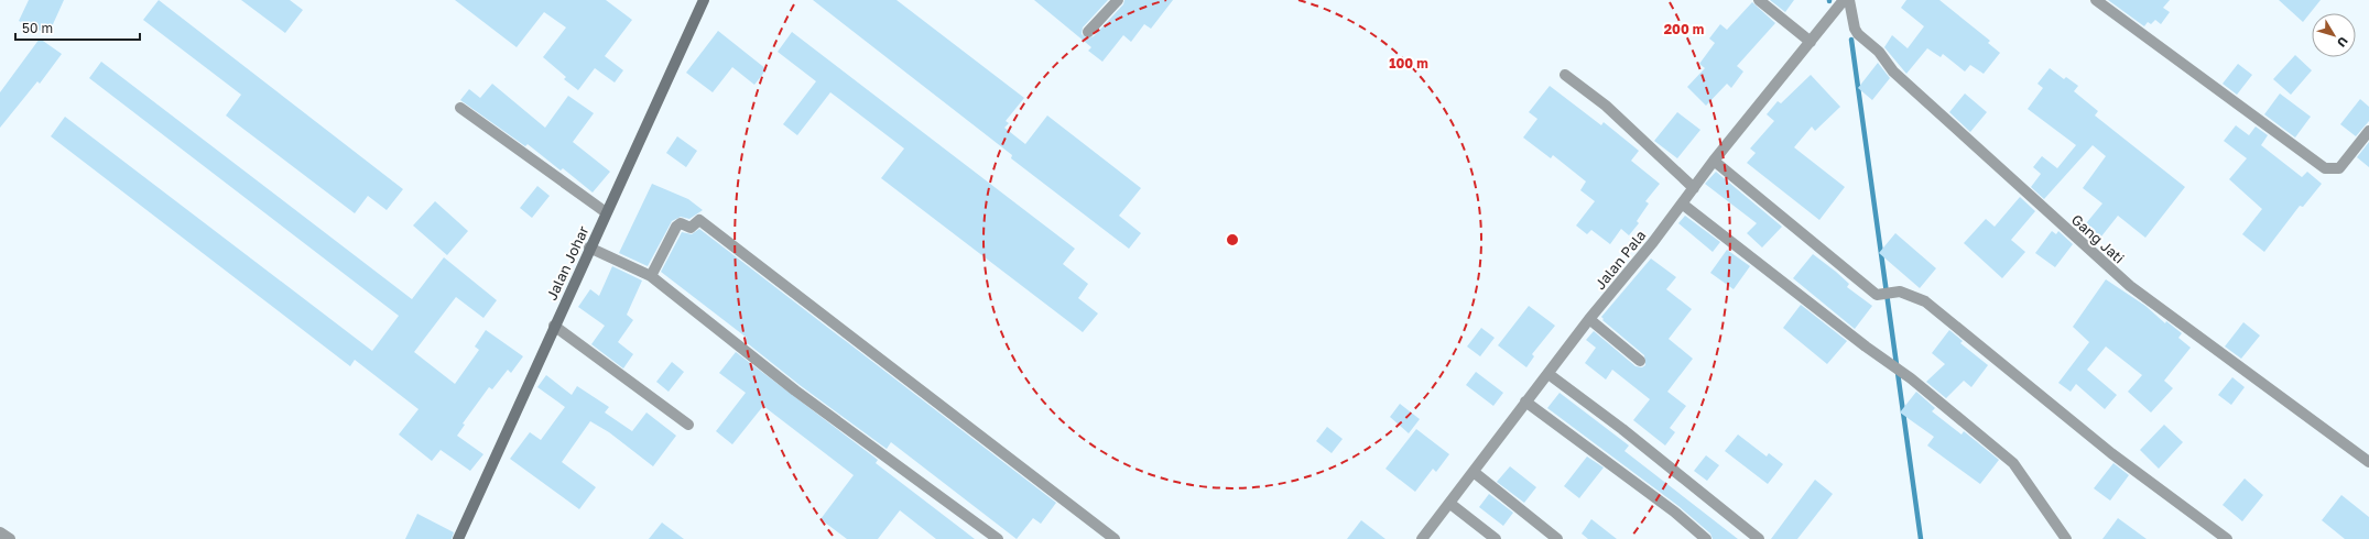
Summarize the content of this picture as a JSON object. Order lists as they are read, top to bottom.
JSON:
{
  "streets": {
    "street": ["Gang Jati", "Jalan Pala", "Jalan Johar"]
  },
  "scale_bar": "50 m",
  "north": "bottom right",
  "rings": ["200 m", "100 m"]
}
